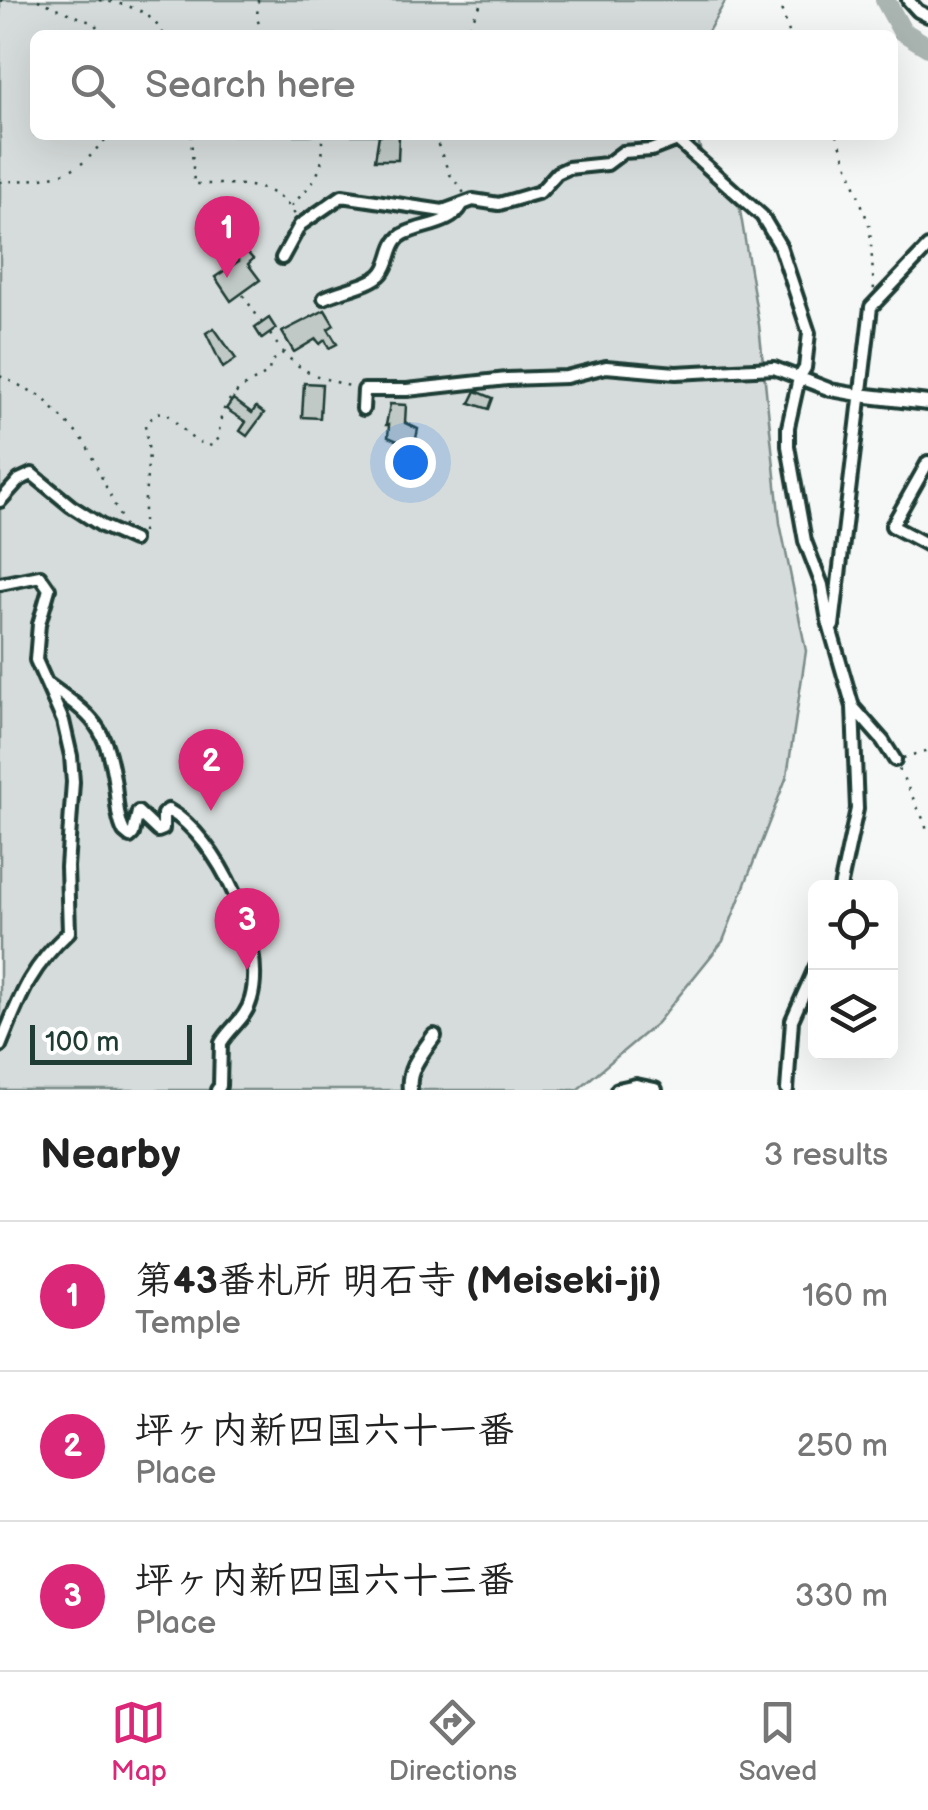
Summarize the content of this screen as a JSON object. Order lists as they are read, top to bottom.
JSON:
{
  "scale_bar": "100 m",
  "page": {
    "search": "Search here",
    "pins": ["1", "2", "3"],
    "scale": "100 m",
    "heading": ["Nearby", "3 results"],
    "list": [
      {
        "mark": "1",
        "name": "第43番札所 明石寺 (Meiseki-ji)",
        "note": "Temple",
        "value": "160 m"
      },
      {
        "mark": "2",
        "name": "坪ヶ内新四国六十一番",
        "note": "Place",
        "value": "250 m"
      },
      {
        "mark": "3",
        "name": "坪ヶ内新四国六十三番",
        "note": "Place",
        "value": "330 m"
      }
    ],
    "nav": ["Map", "Directions", "Saved"]
  }
}
